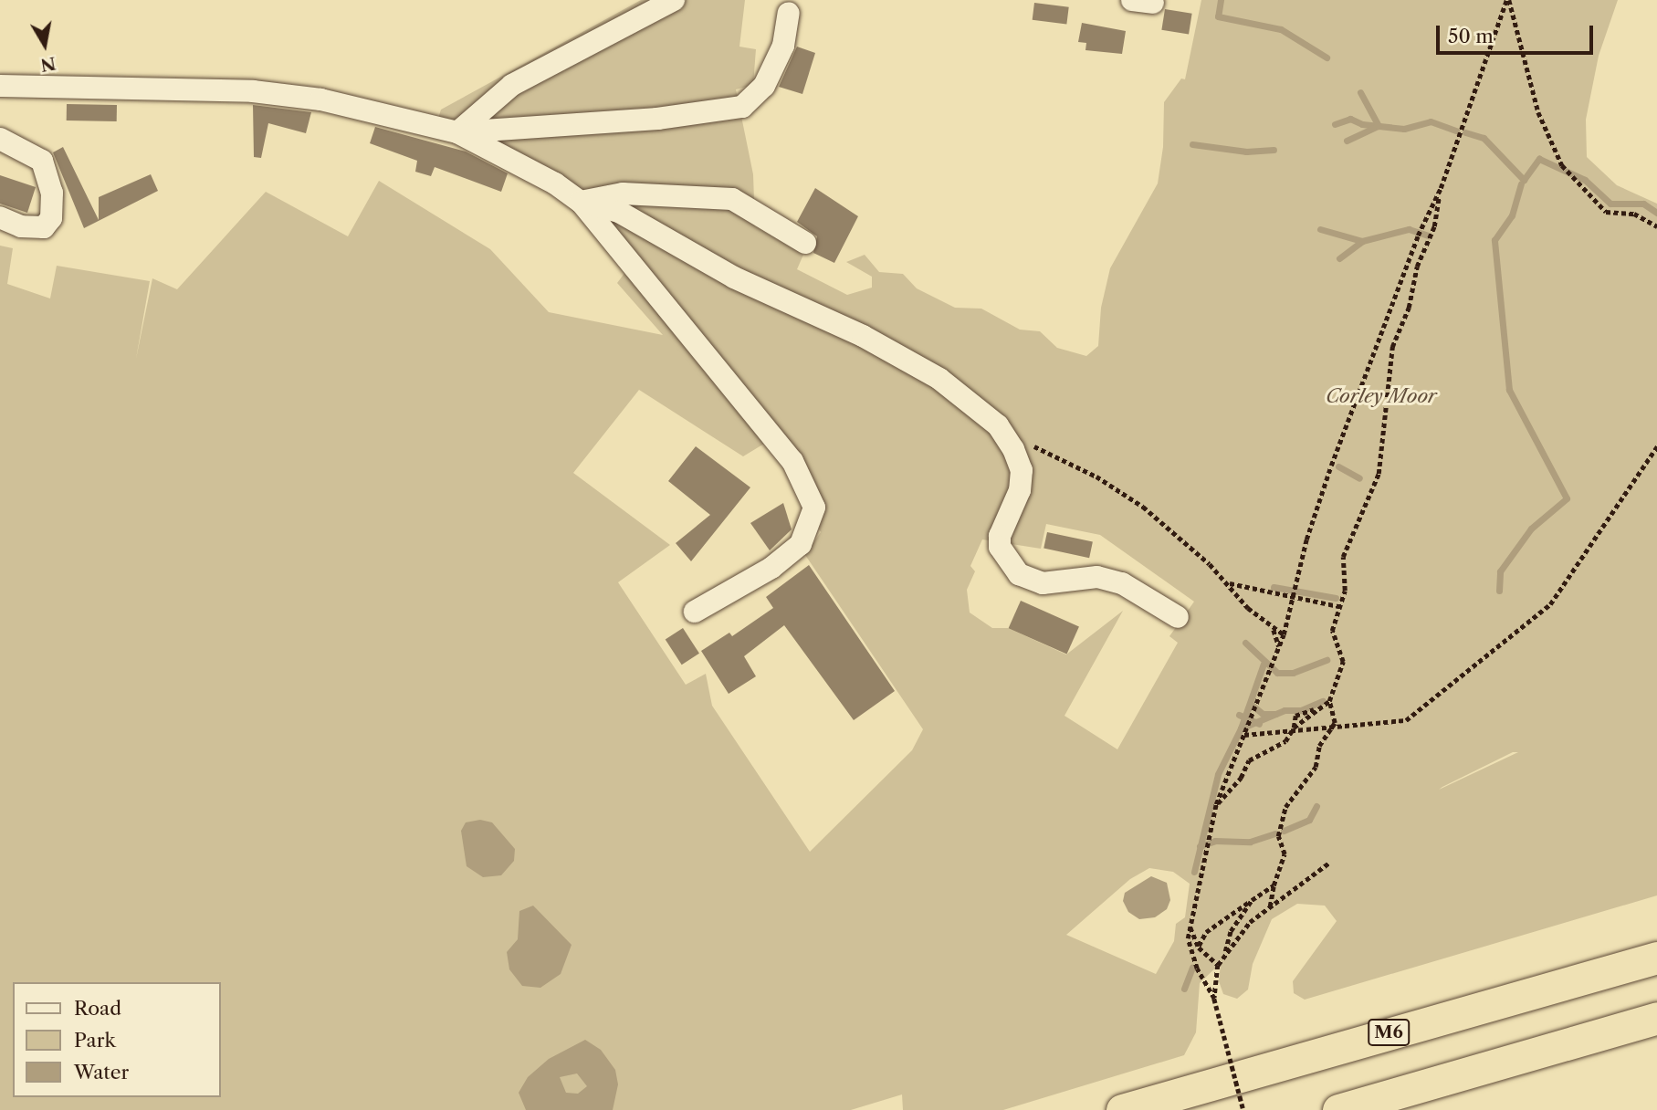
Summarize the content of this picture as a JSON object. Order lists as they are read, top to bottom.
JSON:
{
  "streets": {
    "highway": ["M6"]
  },
  "parks": ["Corley Moor"],
  "legend": ["Road", "Park", "Water"],
  "scale_bar": "50 m",
  "north": "bottom"
}
